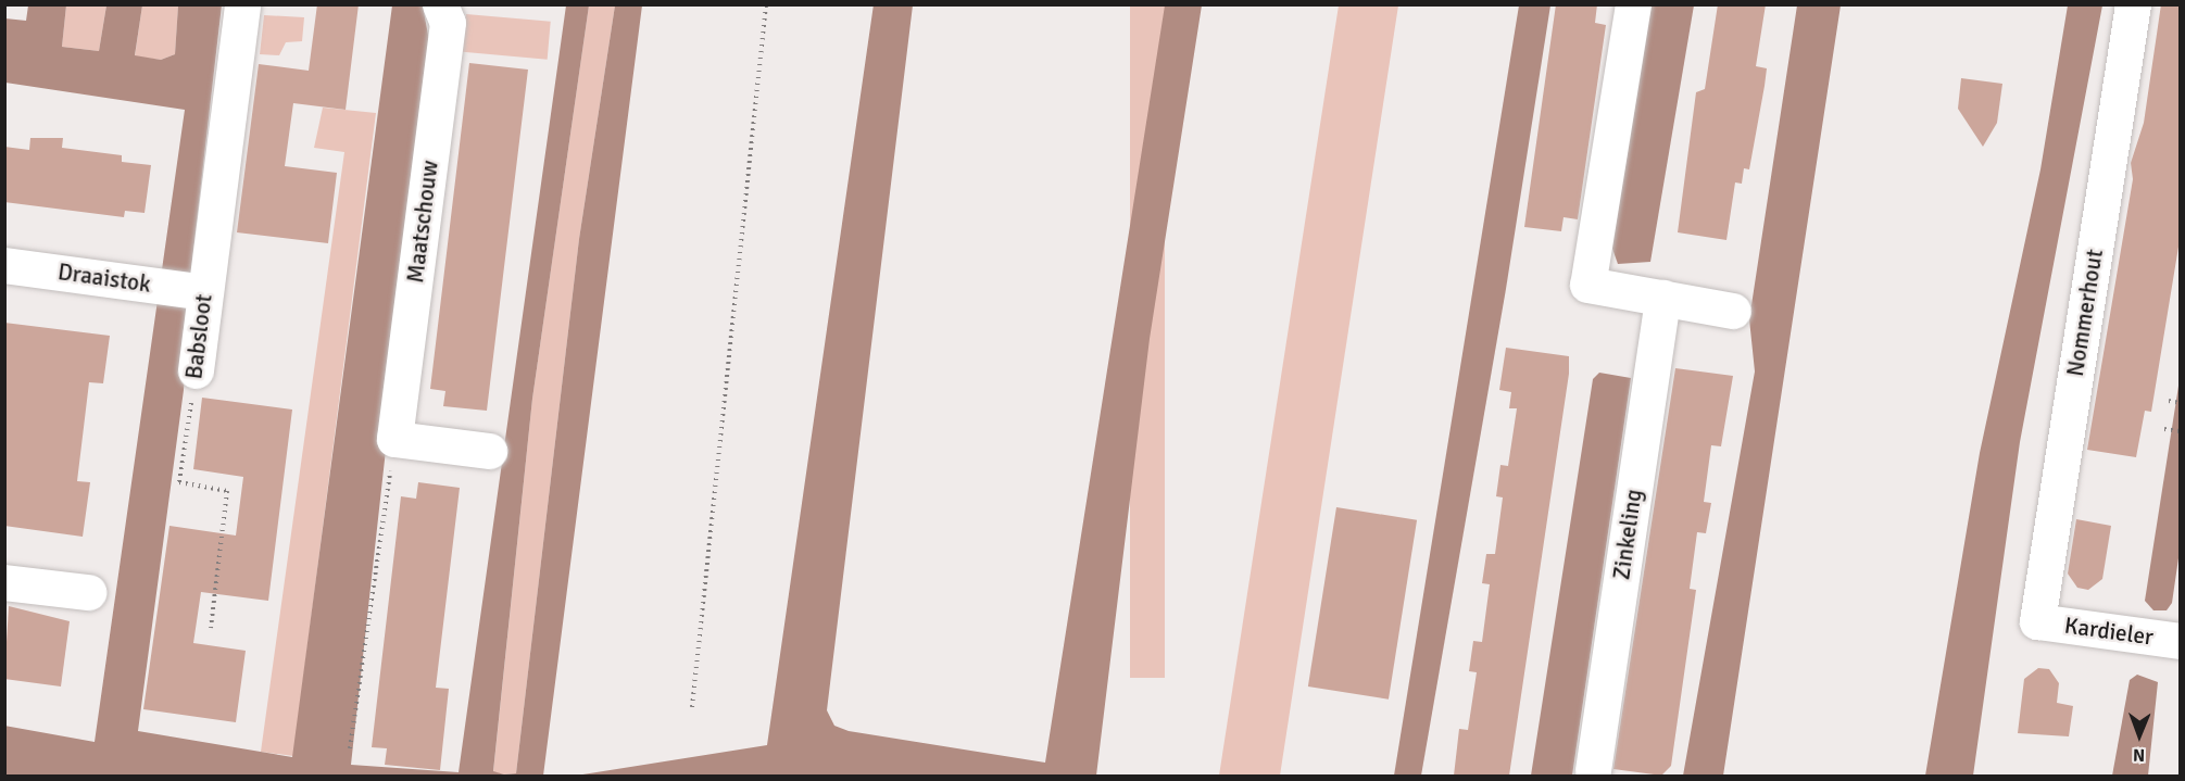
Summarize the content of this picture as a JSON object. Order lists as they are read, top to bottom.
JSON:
{
  "streets": {
    "street": [
      "Maatschouw",
      "Draaistok",
      "Nommerhout",
      "Babsloot",
      "Zinkeling",
      "Kardieler"
    ]
  },
  "crossings": [
    ["Draaistok", "Babsloot"],
    ["Nommerhout", "Kardieler"]
  ],
  "north": "bottom"
}
